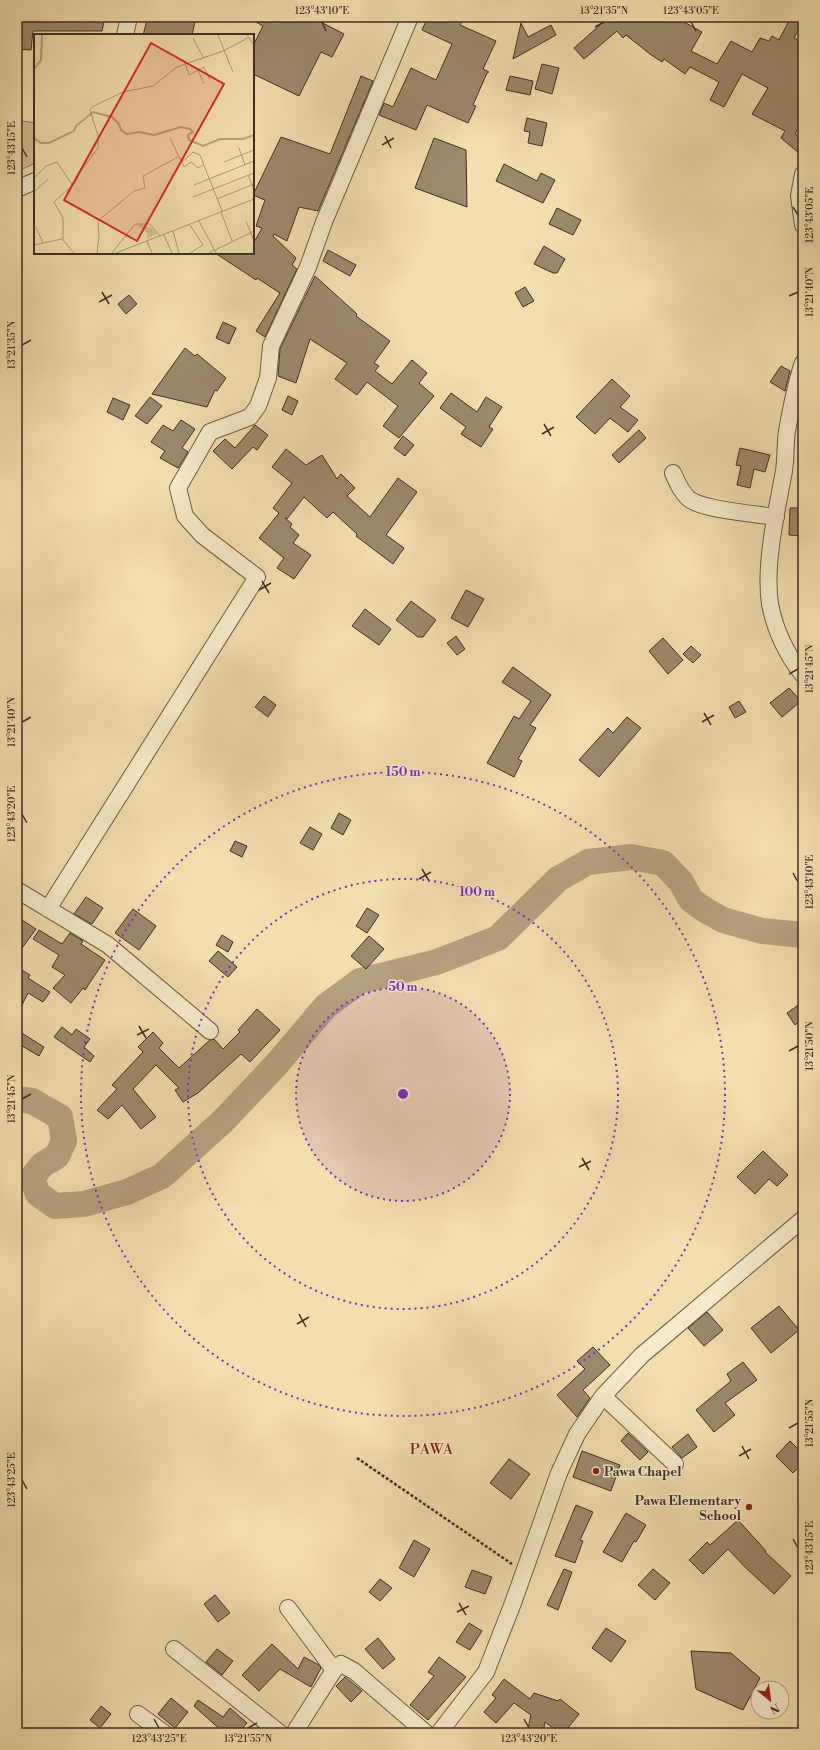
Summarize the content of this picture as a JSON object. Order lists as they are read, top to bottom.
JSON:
{
  "districts": ["PAWA"],
  "places": ["Pawa Chapel", "Pawa Elementary School"],
  "north": "bottom right",
  "coordinates": [
    "123°43'10\"E",
    "13°21'35\"N",
    "123°43'05\"E",
    "123°43'15\"E",
    "13°21'40\"N",
    "13°21'45\"N",
    "123°43'20\"E",
    "13°21'50\"N",
    "13°21'55\"N",
    "123°43'25\"E"
  ],
  "rings": ["150 m", "100 m", "50 m"]
}
